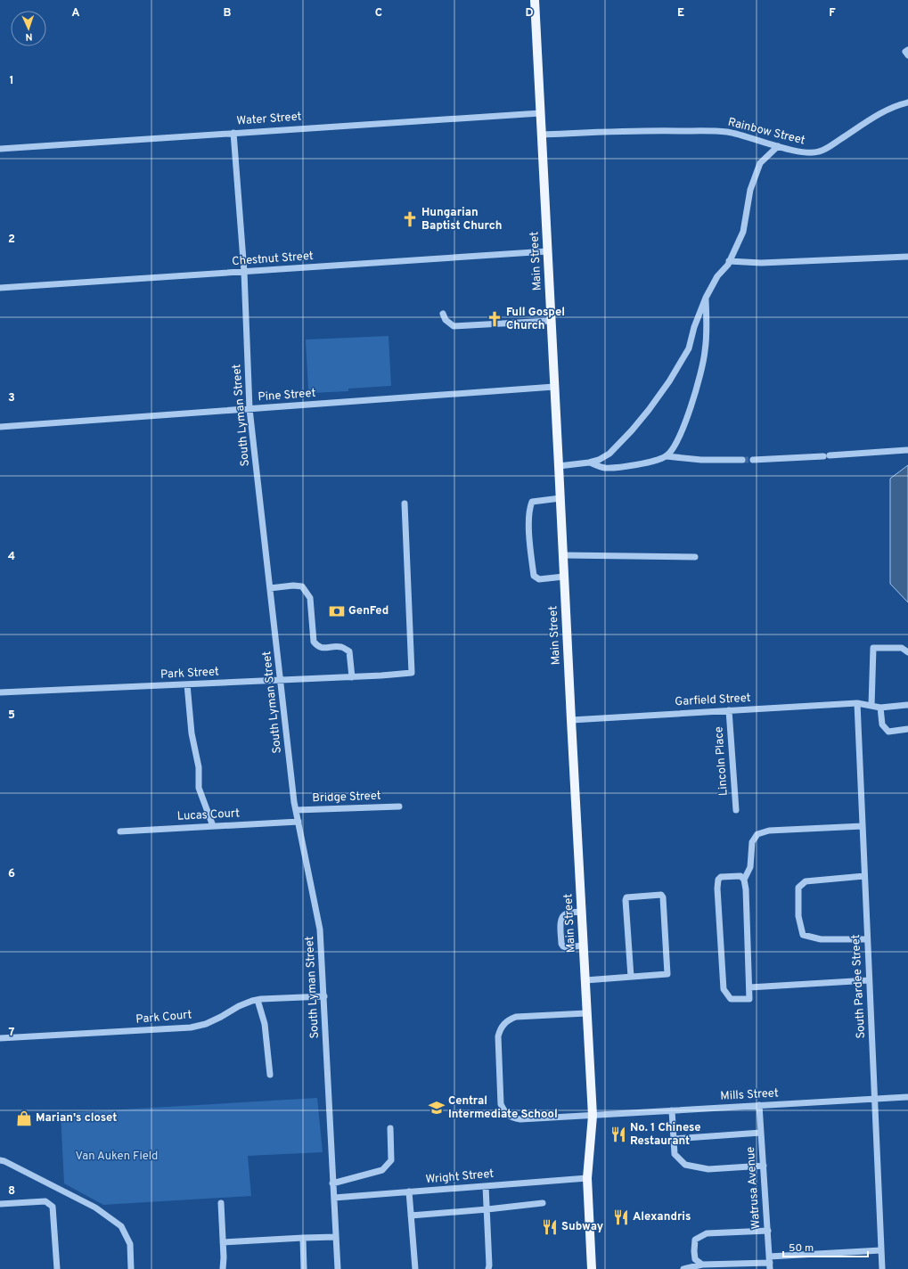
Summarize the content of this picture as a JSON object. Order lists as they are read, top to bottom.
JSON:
{
  "streets": {
    "main road": ["Main Street"],
    "street": [
      "Water Street",
      "Rainbow Street",
      "Chestnut Street",
      "Pine Street",
      "South Lyman Street",
      "Park Street",
      "Garfield Street",
      "Lincoln Place",
      "Bridge Street",
      "Lucas Court",
      "South Pardee Street",
      "Park Court",
      "Mills Street",
      "Wright Street",
      "Watrusa Avenue"
    ]
  },
  "crossings": [
    ["Water Street", "Main Street"],
    ["Water Street", "South Lyman Street"],
    ["Rainbow Street", "Main Street"],
    ["Chestnut Street", "Main Street"],
    ["Chestnut Street", "South Lyman Street"],
    ["Main Street", "Pine Street"],
    ["Main Street", "Garfield Street"],
    ["Main Street", "Mills Street"],
    ["Main Street", "Wright Street"],
    ["Pine Street", "South Lyman Street"],
    ["South Lyman Street", "Park Street"],
    ["South Lyman Street", "Bridge Street"],
    ["South Lyman Street", "Lucas Court"],
    ["South Lyman Street", "Park Court"],
    ["South Lyman Street", "Wright Street"],
    ["Garfield Street", "Lincoln Place"],
    ["Garfield Street", "South Pardee Street"],
    ["South Pardee Street", "Mills Street"],
    ["Mills Street", "Watrusa Avenue"]
  ],
  "parks": ["Van Auken Field"],
  "places": {
    "church": ["Hungarian Baptist Church", "Full Gospel Church"],
    "bank": ["GenFed"],
    "school or university": ["Central Intermediate School"],
    "shop": ["Marian's closet"],
    "restaurant": ["No. 1 Chinese Restaurant", "Alexandris", "Subway"]
  },
  "scale_bar": "50 m",
  "north": "bottom",
  "grid": {
    "columns": [
      "A",
      "B",
      "C",
      "D",
      "E",
      "F"
    ],
    "rows": [
      "1",
      "2",
      "3",
      "4",
      "5",
      "6",
      "7",
      "8"
    ]
  }
}
